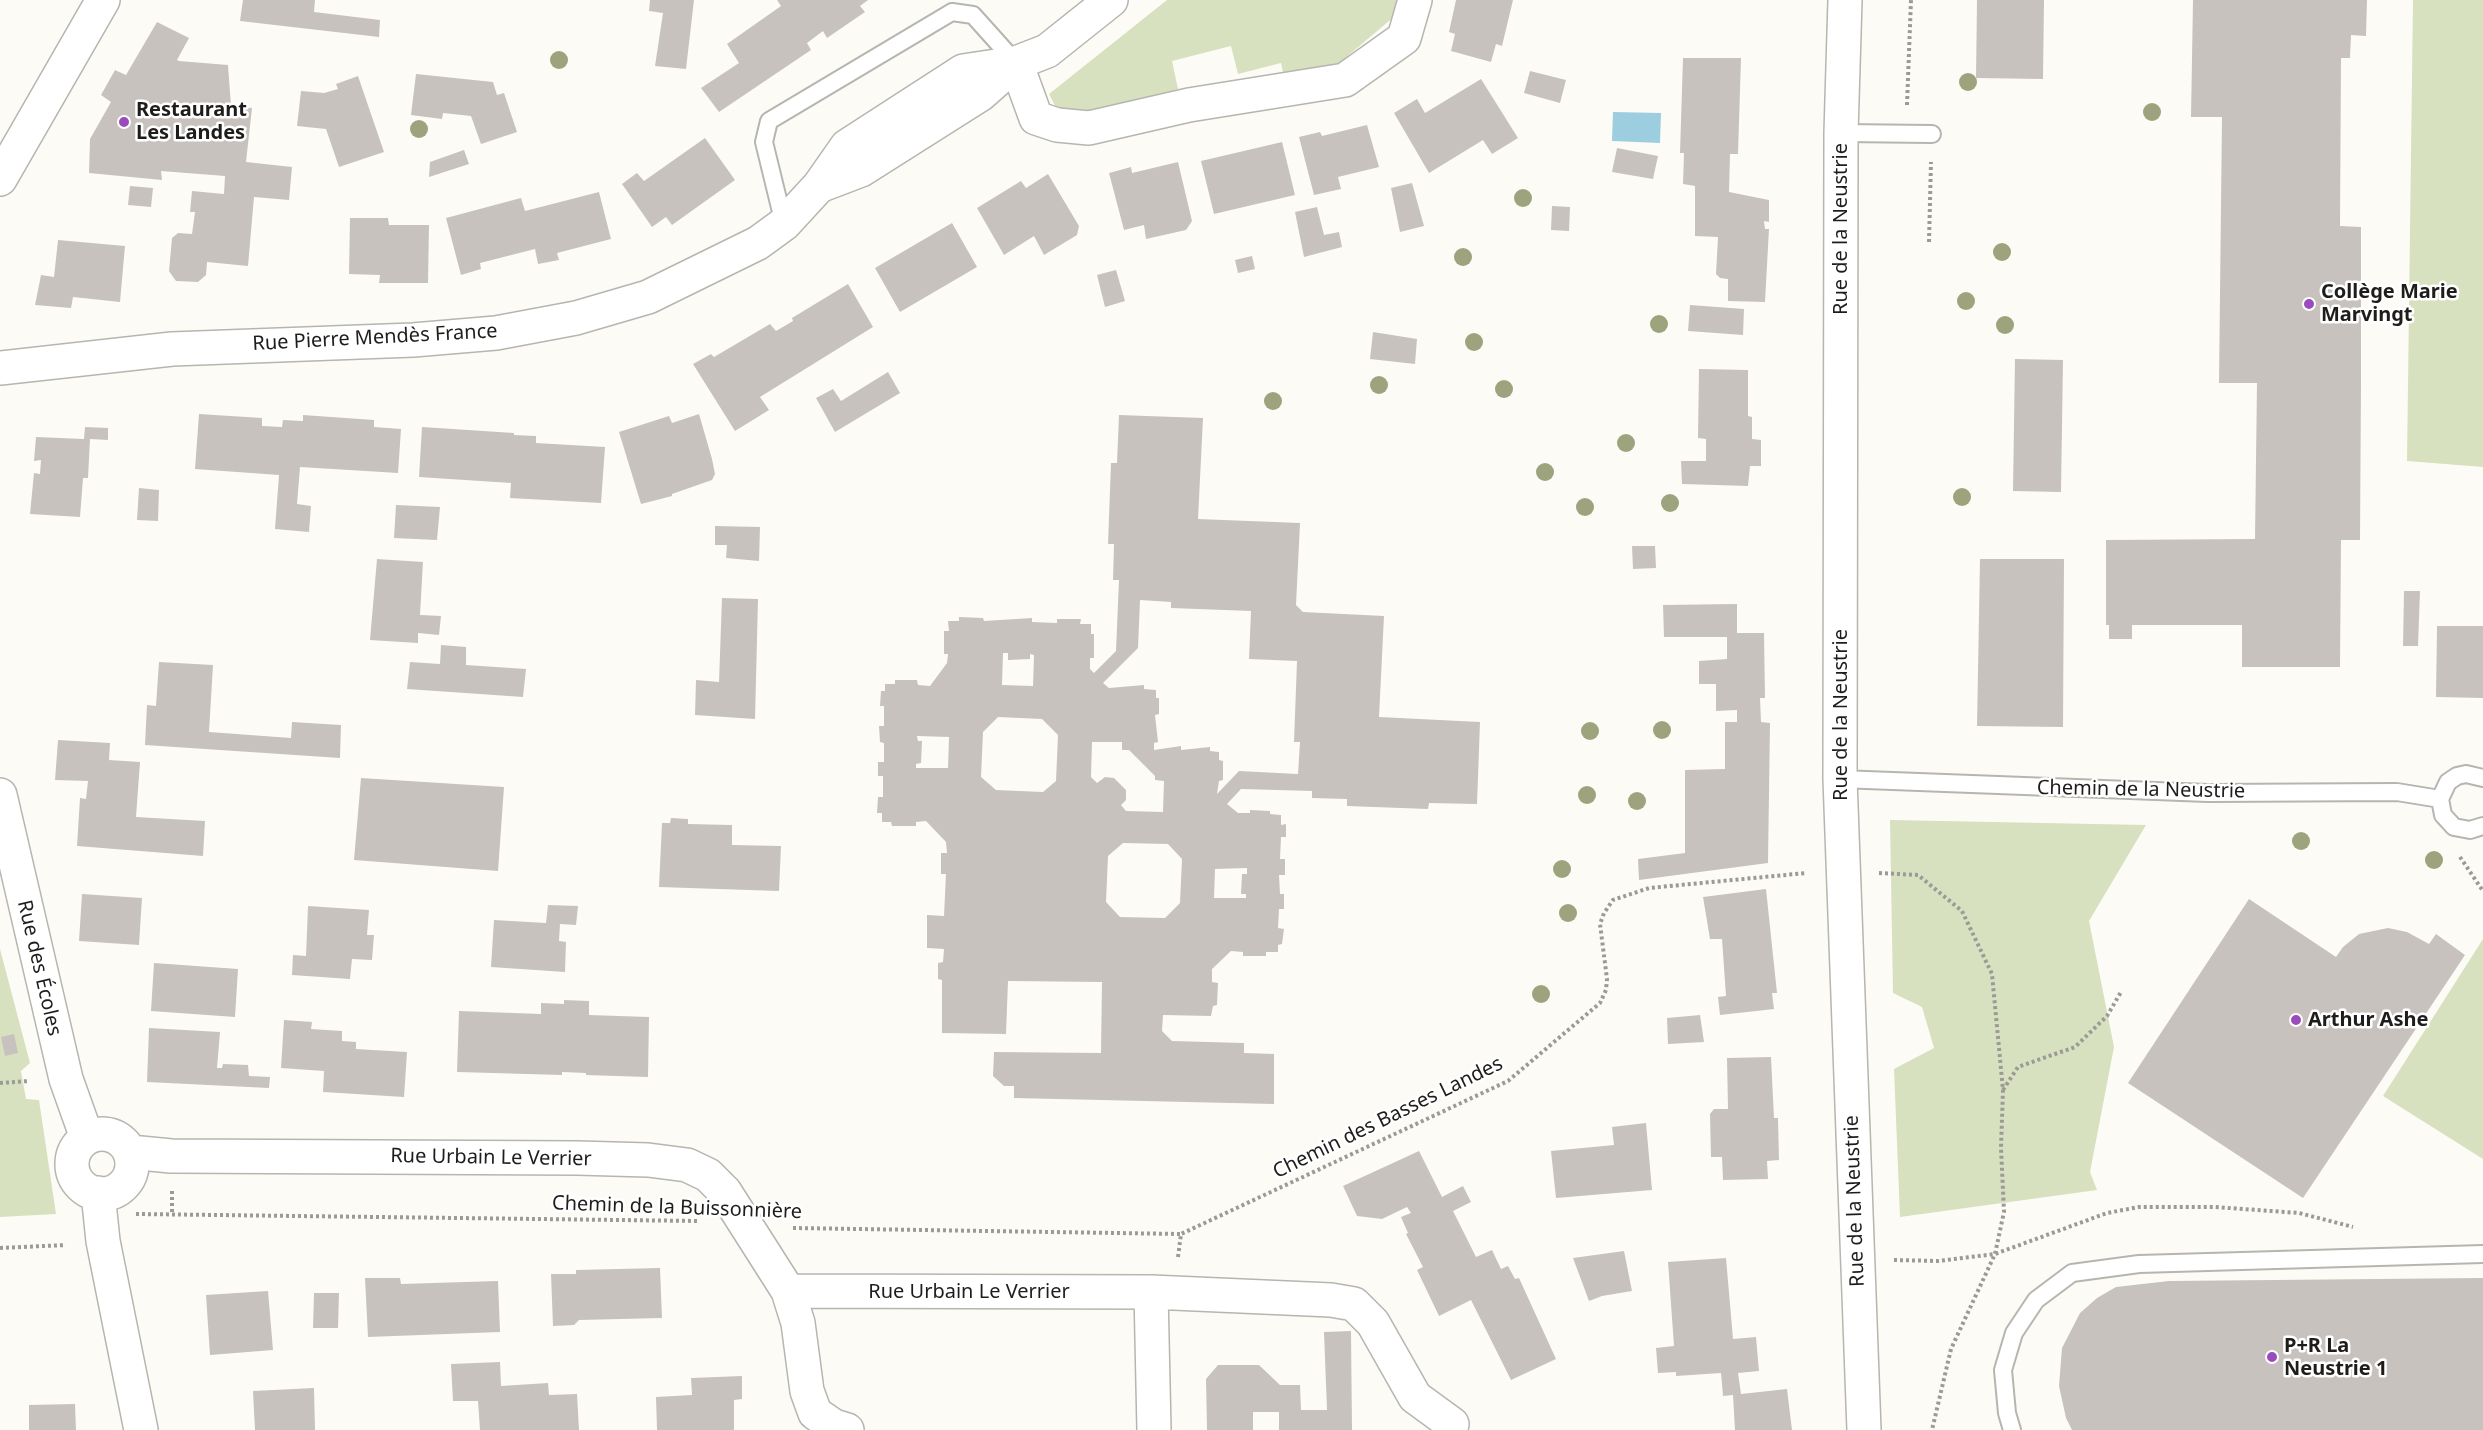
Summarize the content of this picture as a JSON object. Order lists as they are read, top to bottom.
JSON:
{
  "streets": {
    "street": [
      "Rue de la Neustrie",
      "Rue Pierre Mendès France",
      "Rue des Écoles",
      "Rue Urbain Le Verrier"
    ],
    "lane": ["Chemin de la Neustrie"],
    "path": ["Chemin des Basses Landes", "Chemin de la Buissonnière"]
  },
  "crossings": [
    ["Rue de la Neustrie", "Chemin de la Neustrie"],
    ["Rue de la Neustrie", "Chemin des Basses Landes"],
    ["Rue des Écoles", "Rue Urbain Le Verrier"],
    ["Chemin des Basses Landes", "Chemin de la Buissonnière"],
    ["Rue Urbain Le Verrier", "Chemin de la Buissonnière"]
  ],
  "places": [
    "Restaurant Les Landes",
    "Collège Marie Marvingt",
    "Arthur Ashe",
    "P+R La Neustrie 1"
  ]
}
